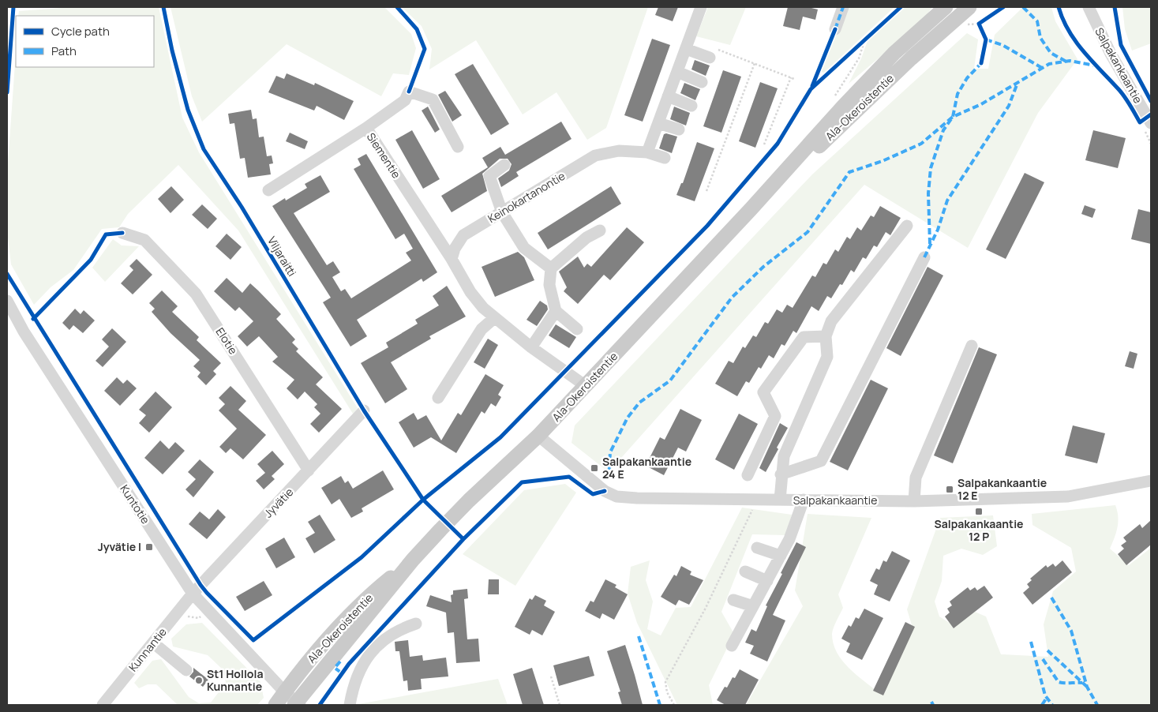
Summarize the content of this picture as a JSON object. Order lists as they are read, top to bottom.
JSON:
{
  "streets": {
    "main road": ["Ala-Okeroistentie"],
    "street": [
      "Salpakankaantie",
      "Siementie",
      "Keinokartanontie",
      "Elotie",
      "Jyvätie",
      "Kuntotie",
      "Kunnantie"
    ],
    "cycle path": ["Viljaraitti"]
  },
  "crossings": [
    ["Salpakankaantie", "Ala-Okeroistentie"],
    ["Ala-Okeroistentie", "Kuntotie"],
    ["Siementie", "Keinokartanontie"],
    ["Elotie", "Jyvätie"],
    ["Jyvätie", "Kuntotie"],
    ["Jyvätie", "Kunnantie"],
    ["Kuntotie", "Kunnantie"]
  ],
  "places": {
    "transit": [
      "Salpakankaantie 24 E",
      "Salpakankaantie 12 E",
      "Salpakankaantie 12 P",
      "Jyvätie I"
    ],
    "other": ["St1 Hollola Kunnantie"]
  },
  "legend": ["Cycle path", "Path"]
}
